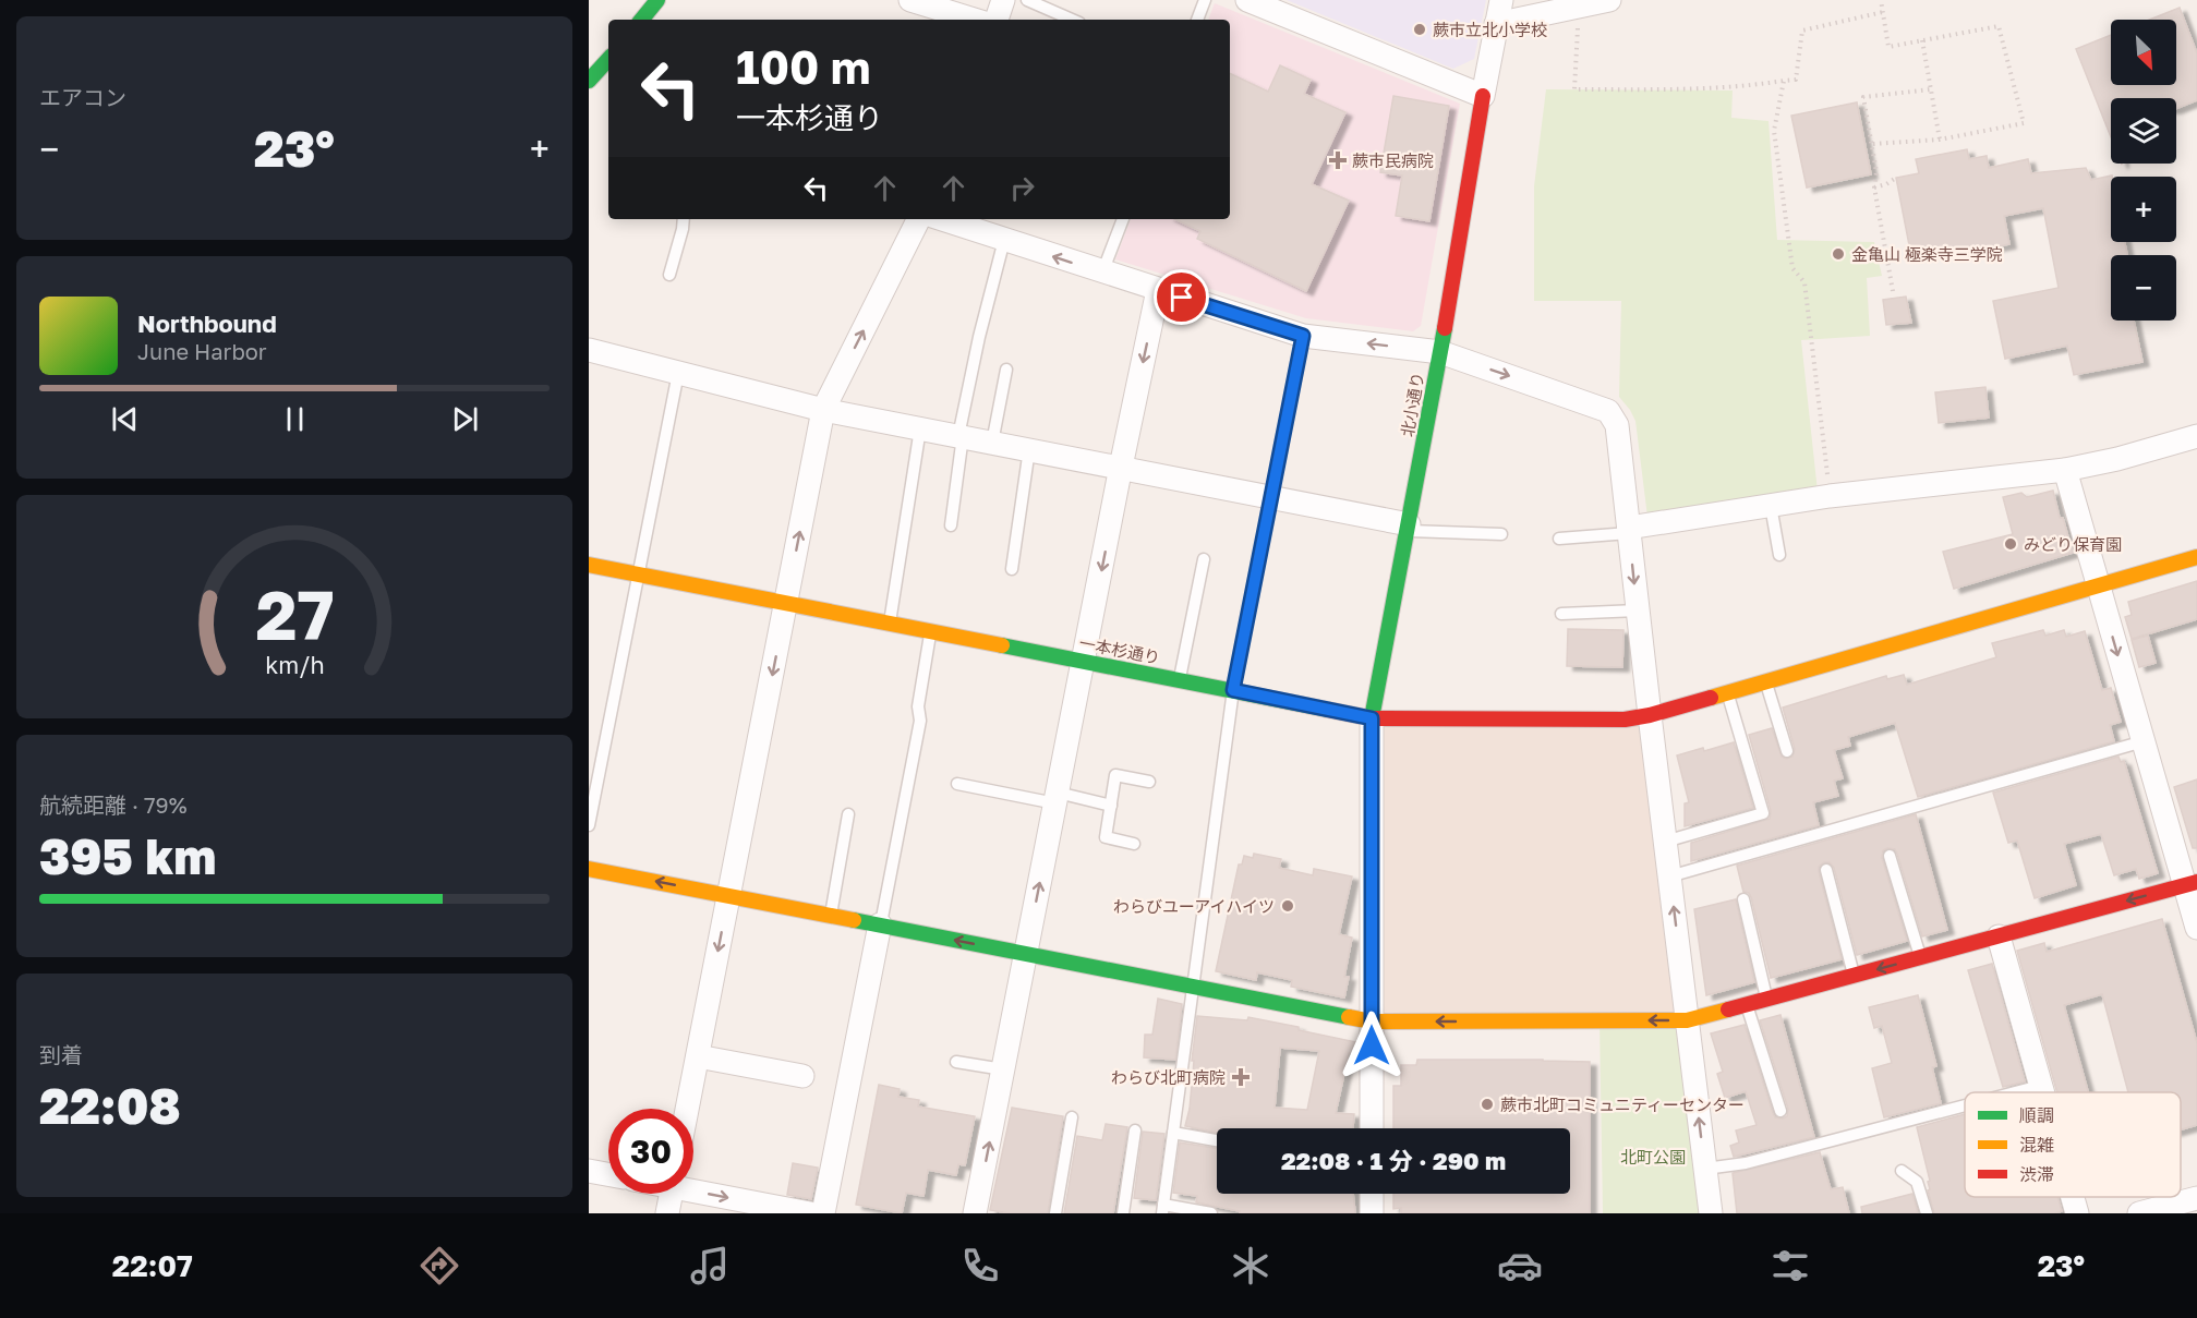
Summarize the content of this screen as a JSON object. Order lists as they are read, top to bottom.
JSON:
{
  "streets": {
    "street": ["北小通り", "一本杉通り"]
  },
  "crossings": [
    ["北小通り", "一本杉通り"]
  ],
  "parks": ["北町公園"],
  "places": {
    "other": [
      "蕨市立北小学校",
      "金亀山 極楽寺三学院",
      "みどり保育園",
      "わらびユーアイハイツ",
      "蕨市北町コミュニティーセンター"
    ],
    "health": ["蕨市民病院", "わらび北町病院"]
  },
  "legend": ["順調", "混雑", "渋滞"],
  "north": "bottom right",
  "page": {
    "tile": [
      "エアコン",
      ["航続距離 · 79%", "395 km"],
      ["到着", "22:08"]
    ],
    "map_buttons": ["+", "−"],
    "turn": ["100 m", "一本杉通り"],
    "heat": ["−", "23°", "+"],
    "song": ["Northbound", "June Harbor"],
    "limit": "30",
    "trip": "22:08 · 1 分 · 290 m",
    "tabs": ["22:07", "23°"],
    "gauge": ["27", "km/h"]
  }
}
